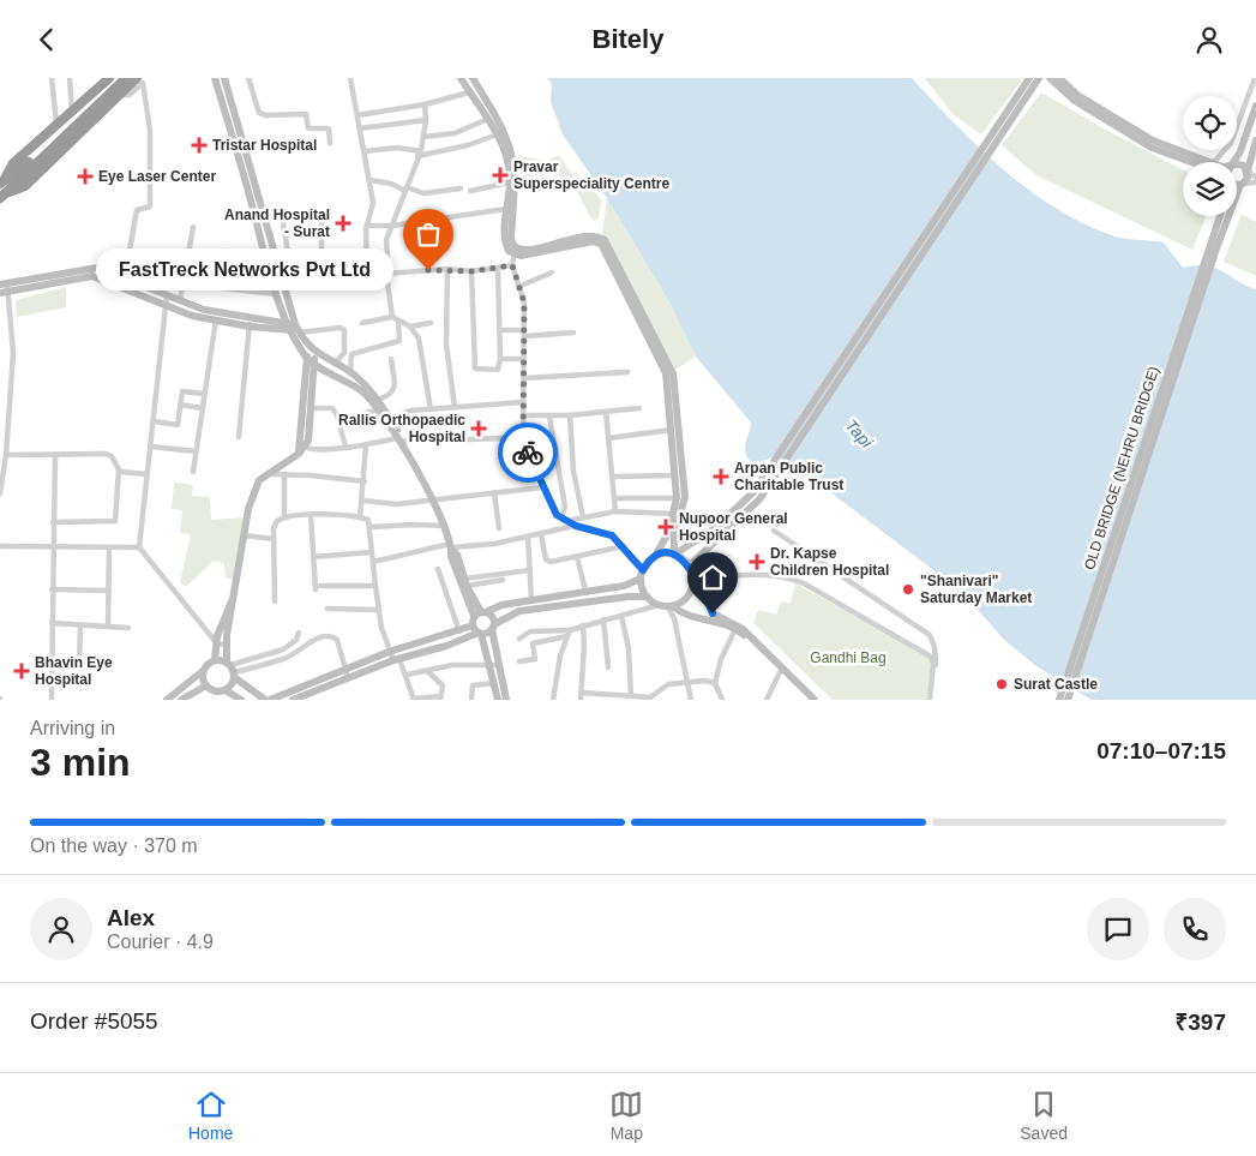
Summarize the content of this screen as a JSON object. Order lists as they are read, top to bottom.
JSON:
{
  "streets": {
    "main road": ["OLD BRIDGE (NEHRU BRIDGE)"]
  },
  "water": ["Tapi"],
  "parks": ["Gandhi Bag"],
  "places": {
    "health": [
      "Tristar Hospital",
      "Pravar Superspeciality Centre",
      "Eye Laser Center",
      "Anand Hospital - Surat",
      "Rallis Orthopaedic Hospital",
      "Arpan Public Charitable Trust",
      "Nupoor General Hospital",
      "Dr. Kapse Children Hospital",
      "Bhavin Eye Hospital"
    ],
    "other": ["FastTreck Networks Pvt Ltd", "\"Shanivari\" Saturday Market", "Surat Castle"]
  },
  "page": {
    "header": "Bitely",
    "bubble": "FastTreck Networks Pvt Ltd",
    "heading": ["3 min", "Arriving in", "07:10–07:15"],
    "panel": [
      "Alex",
      "Courier · 4.9",
      "Order #5055",
      "₹397"
    ],
    "bar": "On the way · 370 m",
    "tabs": ["Home", "Map", "Saved"]
  }
}
